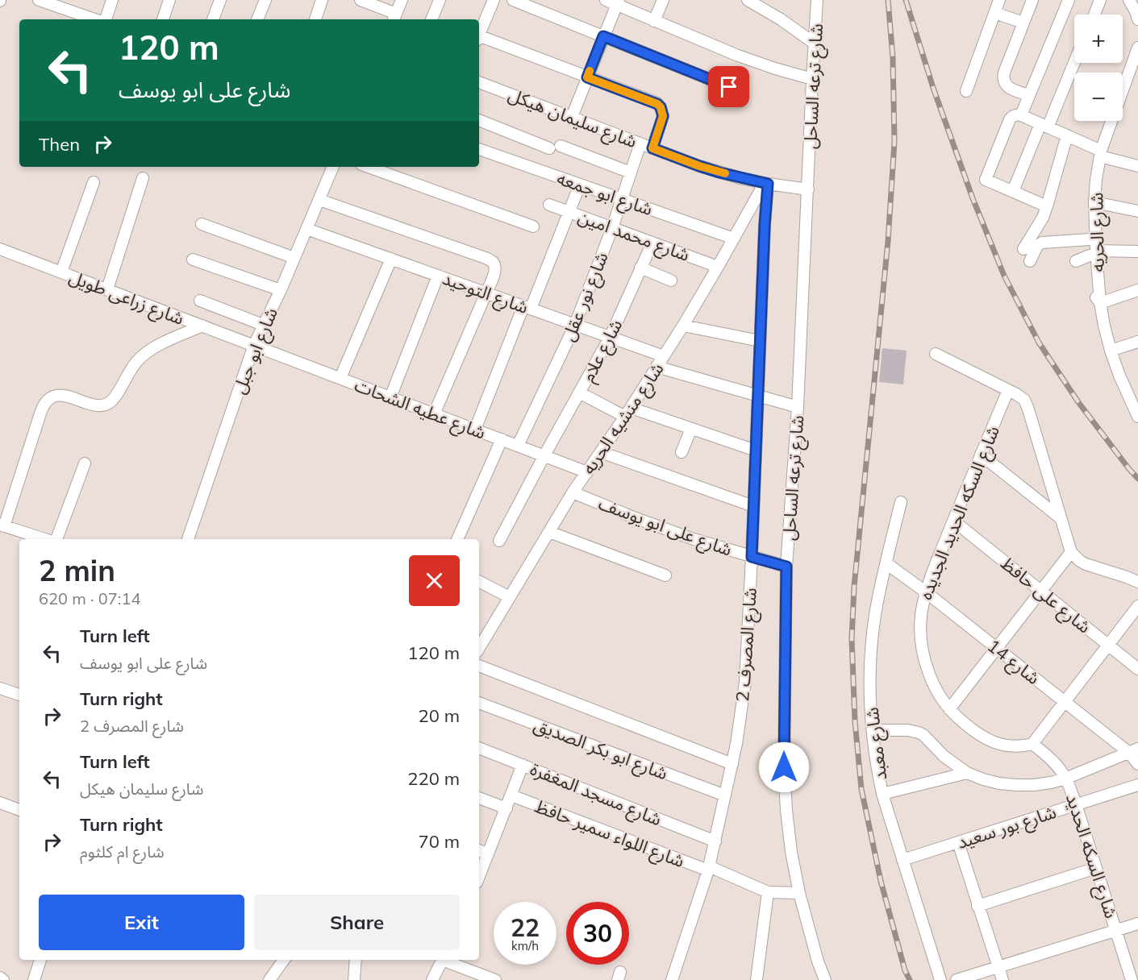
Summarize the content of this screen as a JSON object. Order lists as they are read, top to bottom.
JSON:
{
  "streets": {
    "street": [
      "شارع ترعه الساحل",
      "شارع سليمان هيكل",
      "شارع ابو جمعه",
      "شارع الحريه",
      "شارع محمد امين",
      "شارع التوحيد",
      "شارع نور عقل",
      "شارع زراعى طويل",
      "شارع ابو جبل",
      "شارع علام",
      "شارع عطيه الشحات",
      "شارع منشيه الحريه",
      "شارع السكه الحديد الجديده",
      "شارع على ابو يوسف",
      "شارع على حافظ",
      "شارع المصرف 2",
      "شارع 14",
      "شارع معبد",
      "شارع ابو بكر الصديق",
      "شارع مسجد المغفرة",
      "شارع بور سعيد",
      "شارع اللواء سمير حافظ",
      "شارع السكه الحديد"
    ]
  },
  "crossings": [
    ["شارع ترعه الساحل", "شارع سليمان هيكل"],
    ["شارع ترعه الساحل", "شارع على ابو يوسف"],
    ["شارع سليمان هيكل", "شارع نور عقل"],
    ["شارع سليمان هيكل", "شارع منشيه الحريه"],
    ["شارع سليمان هيكل", "شارع المصرف 2"],
    ["شارع ابو جمعه", "شارع نور عقل"],
    ["شارع ابو جمعه", "شارع منشيه الحريه"],
    ["شارع محمد امين", "شارع نور عقل"],
    ["شارع محمد امين", "شارع علام"],
    ["شارع محمد امين", "شارع منشيه الحريه"],
    ["شارع التوحيد", "شارع نور عقل"],
    ["شارع التوحيد", "شارع ابو جبل"],
    ["شارع التوحيد", "شارع علام"],
    ["شارع التوحيد", "شارع منشيه الحريه"],
    ["شارع نور عقل", "شارع عطيه الشحات"],
    ["شارع زراعى طويل", "شارع ابو جبل"],
    ["شارع زراعى طويل", "شارع عطيه الشحات"],
    ["شارع ابو جبل", "شارع عطيه الشحات"],
    ["شارع علام", "شارع عطيه الشحات"],
    ["شارع عطيه الشحات", "شارع منشيه الحريه"],
    ["شارع منشيه الحريه", "شارع على ابو يوسف"],
    ["شارع منشيه الحريه", "شارع المصرف 2"],
    ["شارع السكه الحديد الجديده", "شارع على حافظ"],
    ["شارع السكه الحديد الجديده", "شارع 14"],
    ["شارع السكه الحديد الجديده", "شارع السكه الحديد"],
    ["شارع على ابو يوسف", "شارع المصرف 2"],
    ["شارع المصرف 2", "شارع ابو بكر الصديق"],
    ["شارع المصرف 2", "شارع مسجد المغفرة"],
    ["شارع المصرف 2", "شارع اللواء سمير حافظ"],
    ["شارع 14", "شارع معبد"],
    ["شارع معبد", "شارع بور سعيد"],
    ["شارع بور سعيد", "شارع السكه الحديد"]
  ],
  "page": {
    "map_buttons": ["+", "−"],
    "turn": ["120 m", "شارع على ابو يوسف"],
    "then": "Then",
    "heading": ["2 min", "620 m · 07:14"],
    "list": [
      {
        "name": "Turn left",
        "note": "شارع على ابو يوسف",
        "value": "120 m"
      },
      {
        "name": "Turn right",
        "note": "شارع المصرف 2",
        "value": "20 m"
      },
      {
        "name": "Turn left",
        "note": "شارع سليمان هيكل",
        "value": "220 m"
      },
      {
        "name": "Turn right",
        "note": "شارع ام كلثوم",
        "value": "70 m"
      }
    ],
    "buttons": ["Exit", "Share"],
    "speed": "22 km/h",
    "limit": "30"
  }
}
